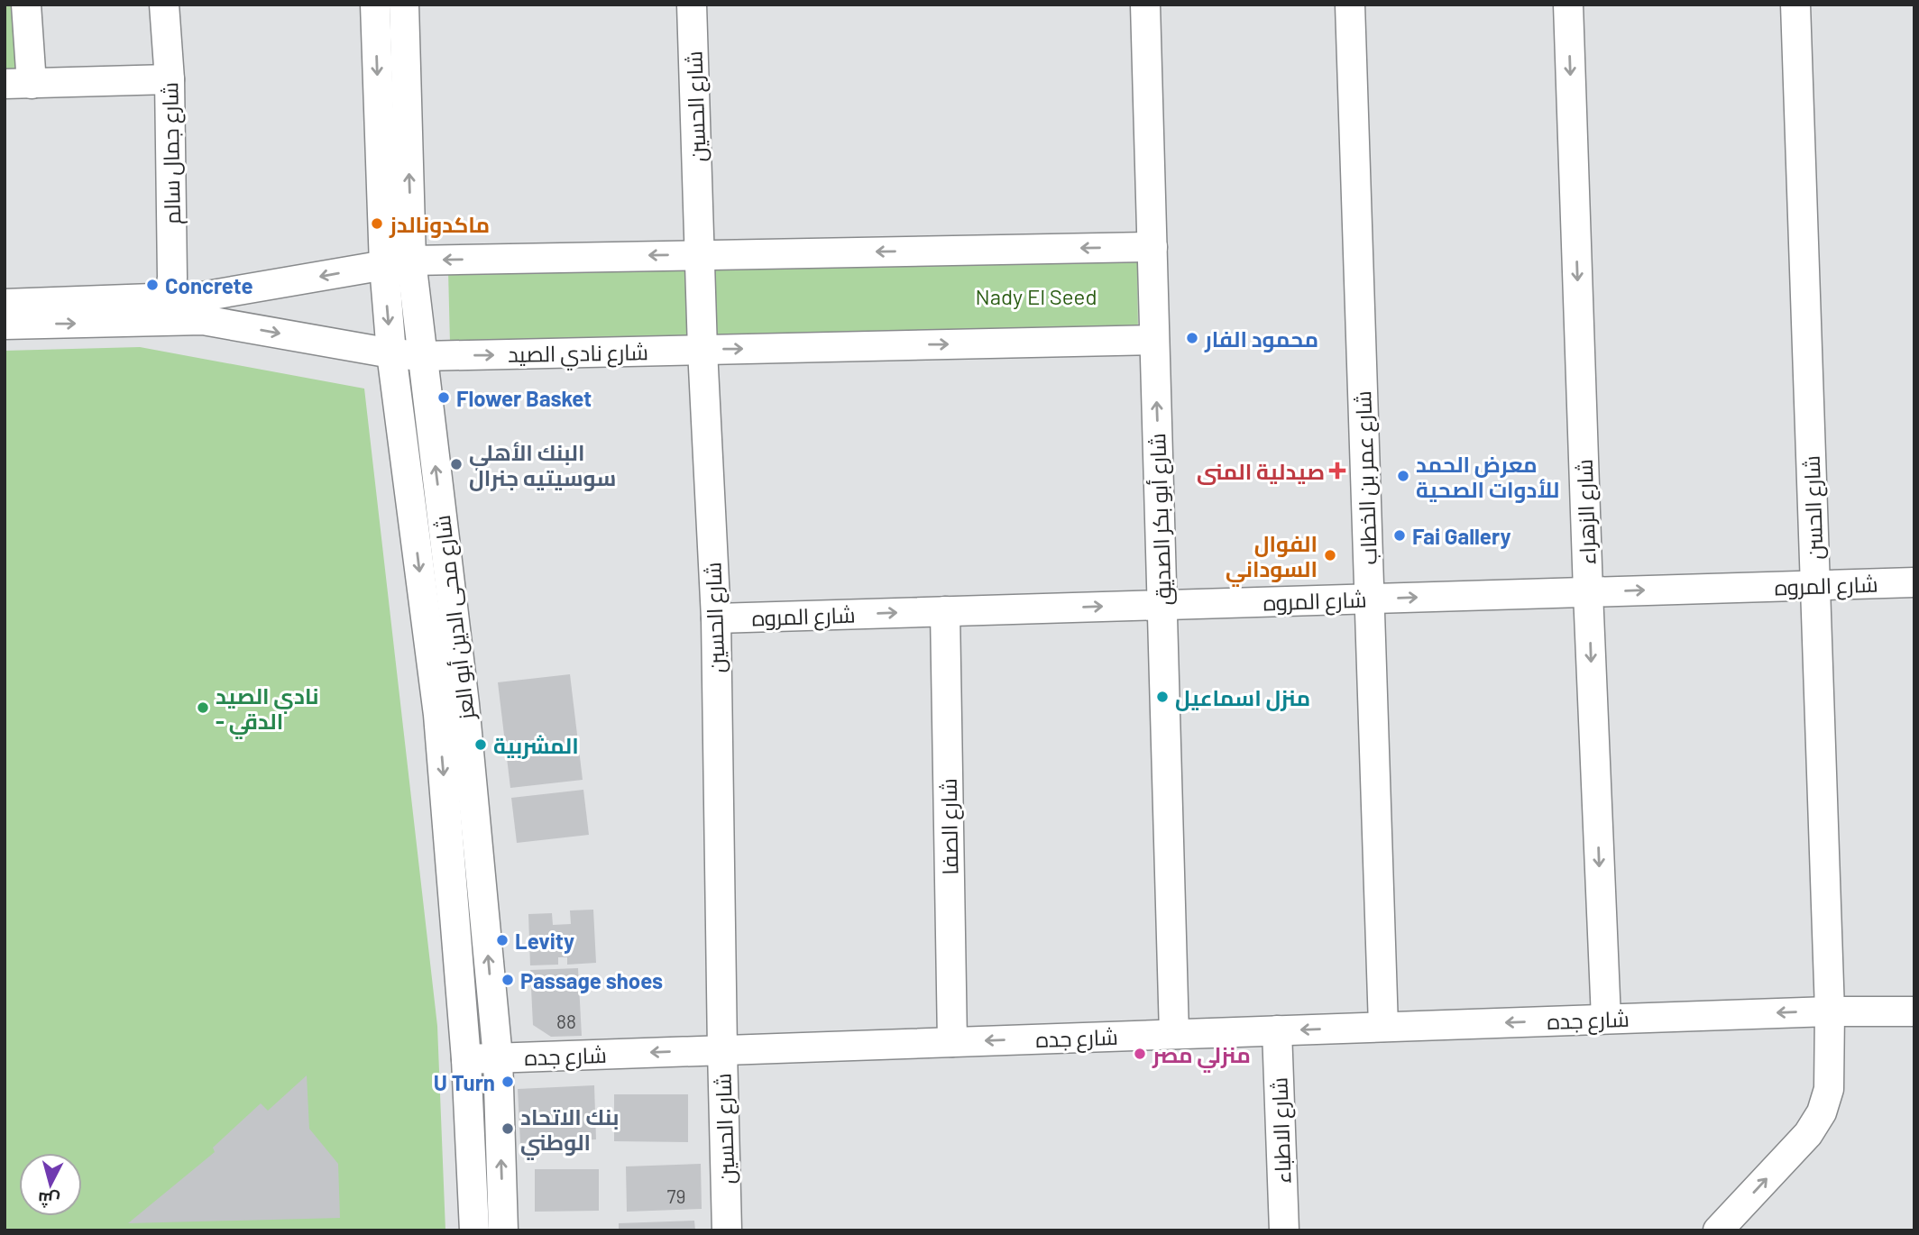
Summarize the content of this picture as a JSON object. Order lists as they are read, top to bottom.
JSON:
{
  "streets": {
    "street": [
      "شارع الحسين",
      "شارع جمال سالم",
      "شارع نادي الصيد",
      "شارع عمر بن الخطاب",
      "شارع الحسن",
      "شارع الزهراء",
      "شارع أبو بكر الصديق",
      "شارع المروه",
      "شارع محى الدين أبو العز",
      "شارع الصفا",
      "شارع جده",
      "شارع الاطباء"
    ]
  },
  "crossings": [
    ["شارع الحسين", "شارع نادي الصيد"],
    ["شارع الحسين", "شارع المروه"],
    ["شارع الحسين", "شارع جده"],
    ["شارع نادي الصيد", "شارع أبو بكر الصديق"],
    ["شارع نادي الصيد", "شارع محى الدين أبو العز"],
    ["شارع عمر بن الخطاب", "شارع المروه"],
    ["شارع عمر بن الخطاب", "شارع جده"],
    ["شارع الحسن", "شارع المروه"],
    ["شارع الحسن", "شارع جده"],
    ["شارع الزهراء", "شارع المروه"],
    ["شارع الزهراء", "شارع جده"],
    ["شارع أبو بكر الصديق", "شارع المروه"],
    ["شارع أبو بكر الصديق", "شارع جده"],
    ["شارع المروه", "شارع الصفا"],
    ["شارع محى الدين أبو العز", "شارع جده"],
    ["شارع الصفا", "شارع جده"],
    ["شارع جده", "شارع الاطباء"]
  ],
  "one_way": ["شارع الزهراء", "شارع المروه", "شارع جده"],
  "parks": ["Nady El Seed"],
  "places": {
    "other": [
      "ماكدونالدز",
      "Concrete",
      "محمود الفار",
      "Flower Basket",
      "البنك الأهلي سوسيتيه جنرال",
      "معرض الحمد للأدوات الصحية",
      "Fai Gallery",
      "الفوال السوداني",
      "منزل اسماعيل",
      "نادي الصيد - الدقي",
      "المشربية",
      "Levity",
      "Passage shoes",
      "منزلي مصر",
      "U Turn",
      "بنك الاتحاد الوطني"
    ],
    "health": ["صيدلية المنى"]
  },
  "house_numbers": ["88", "79"],
  "north": "bottom"
}
